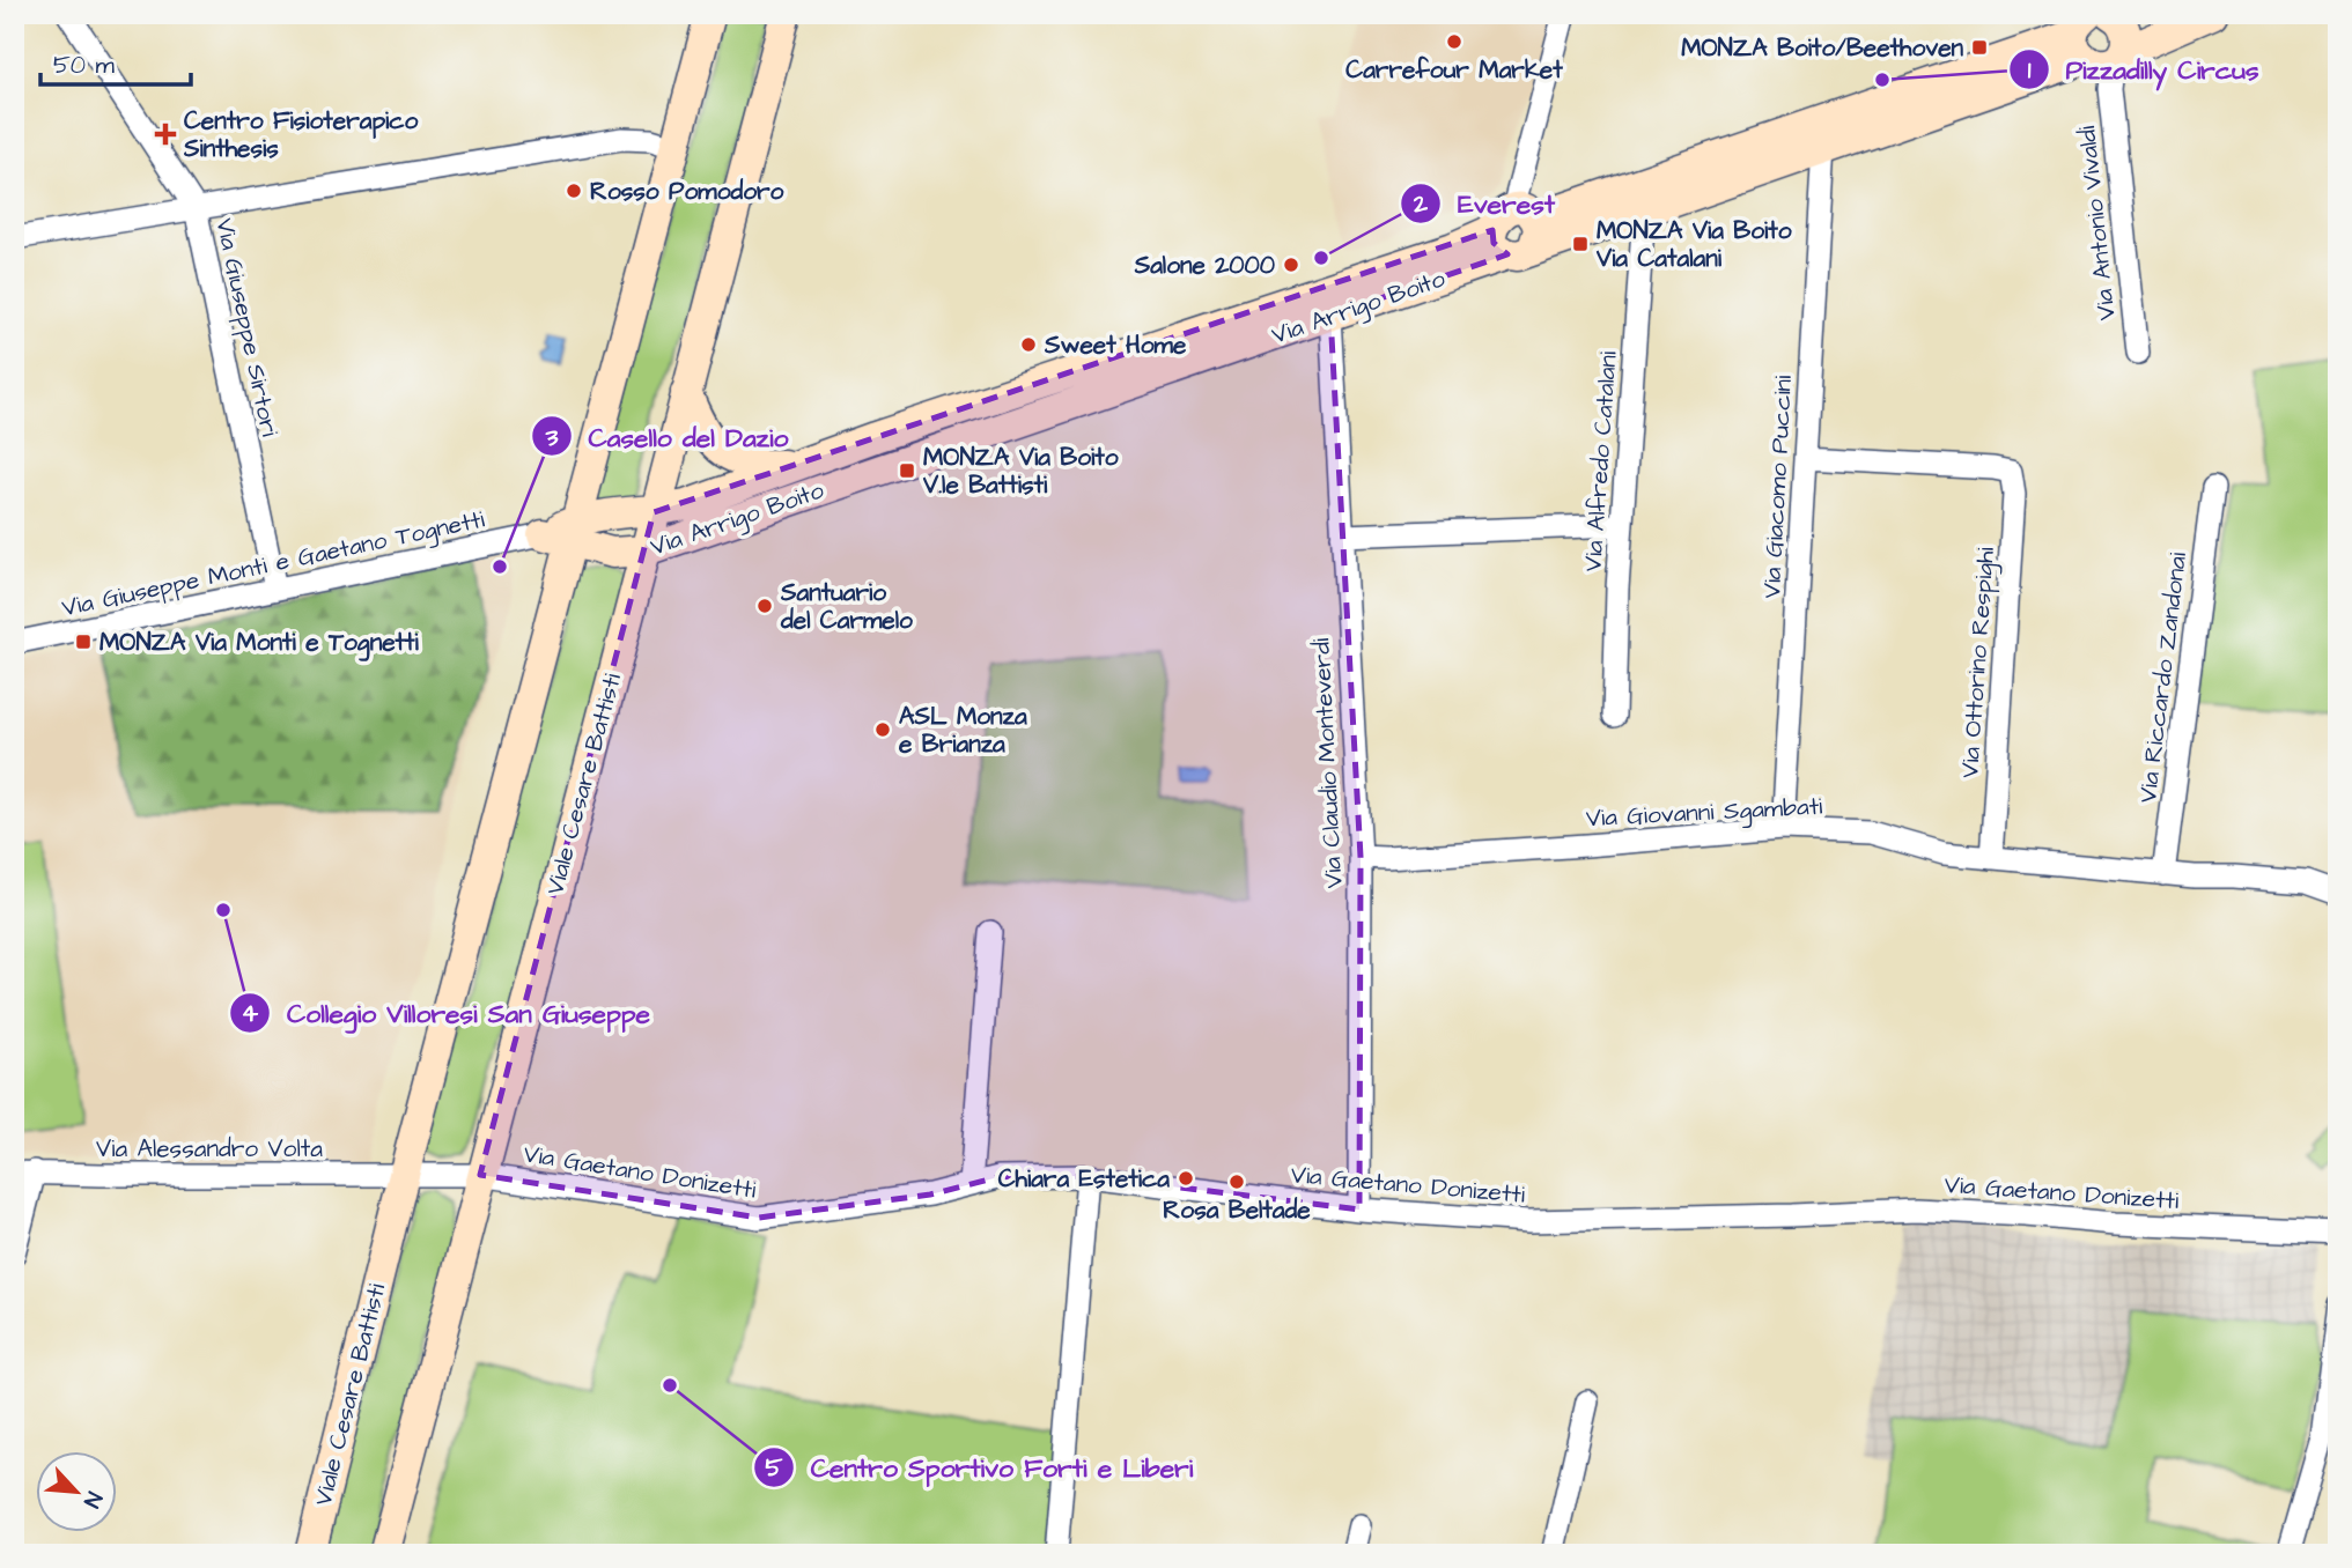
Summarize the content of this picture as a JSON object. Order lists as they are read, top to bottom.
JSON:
{
  "streets": {
    "street": [
      "Via Antonio Vivaldi",
      "Via Arrigo Boito",
      "Via Giuseppe Sirtori",
      "Via Alfredo Catalani",
      "Via Giacomo Puccini",
      "Via Giuseppe Monti e Gaetano Tognetti",
      "Via Ottorino Respighi",
      "Via Riccardo Zandonai",
      "Via Claudio Monteverdi",
      "Viale Cesare Battisti",
      "Via Giovanni Sgambati",
      "Via Alessandro Volta",
      "Via Gaetano Donizetti"
    ]
  },
  "crossings": [
    ["Via Antonio Vivaldi", "Via Arrigo Boito"],
    ["Via Arrigo Boito", "Via Alfredo Catalani"],
    ["Via Arrigo Boito", "Via Giacomo Puccini"],
    ["Via Arrigo Boito", "Via Giuseppe Monti e Gaetano Tognetti"],
    ["Via Arrigo Boito", "Via Claudio Monteverdi"],
    ["Via Arrigo Boito", "Viale Cesare Battisti"],
    ["Via Giuseppe Sirtori", "Via Giuseppe Monti e Gaetano Tognetti"],
    ["Via Giacomo Puccini", "Via Ottorino Respighi"],
    ["Via Giacomo Puccini", "Via Giovanni Sgambati"],
    ["Via Giuseppe Monti e Gaetano Tognetti", "Viale Cesare Battisti"],
    ["Via Ottorino Respighi", "Via Giovanni Sgambati"],
    ["Via Riccardo Zandonai", "Via Giovanni Sgambati"],
    ["Via Claudio Monteverdi", "Via Giovanni Sgambati"],
    ["Via Claudio Monteverdi", "Via Gaetano Donizetti"],
    ["Viale Cesare Battisti", "Via Alessandro Volta"],
    ["Viale Cesare Battisti", "Via Gaetano Donizetti"],
    ["Via Alessandro Volta", "Via Gaetano Donizetti"]
  ],
  "places": {
    "other": [
      "Carrefour Market",
      "Pizzadilly Circus",
      "Rosso Pomodoro",
      "Everest",
      "Salone 2000",
      "Sweet Home",
      "Casello del Dazio",
      "Santuario del Carmelo",
      "ASL Monza e Brianza",
      "Collegio Villoresi San Giuseppe",
      "Chiara Estetica",
      "Rosa Beltade",
      "Centro Sportivo Forti e Liberi"
    ],
    "transit": [
      "MONZA Boito/Beethoven",
      "MONZA Via Boito Via Catalani",
      "MONZA Via Boito V.le Battisti",
      "MONZA Via Monti e Tognetti"
    ],
    "health": ["Centro Fisioterapico Sinthesis"]
  },
  "scale_bar": "50 m",
  "north": "bottom right"
}
